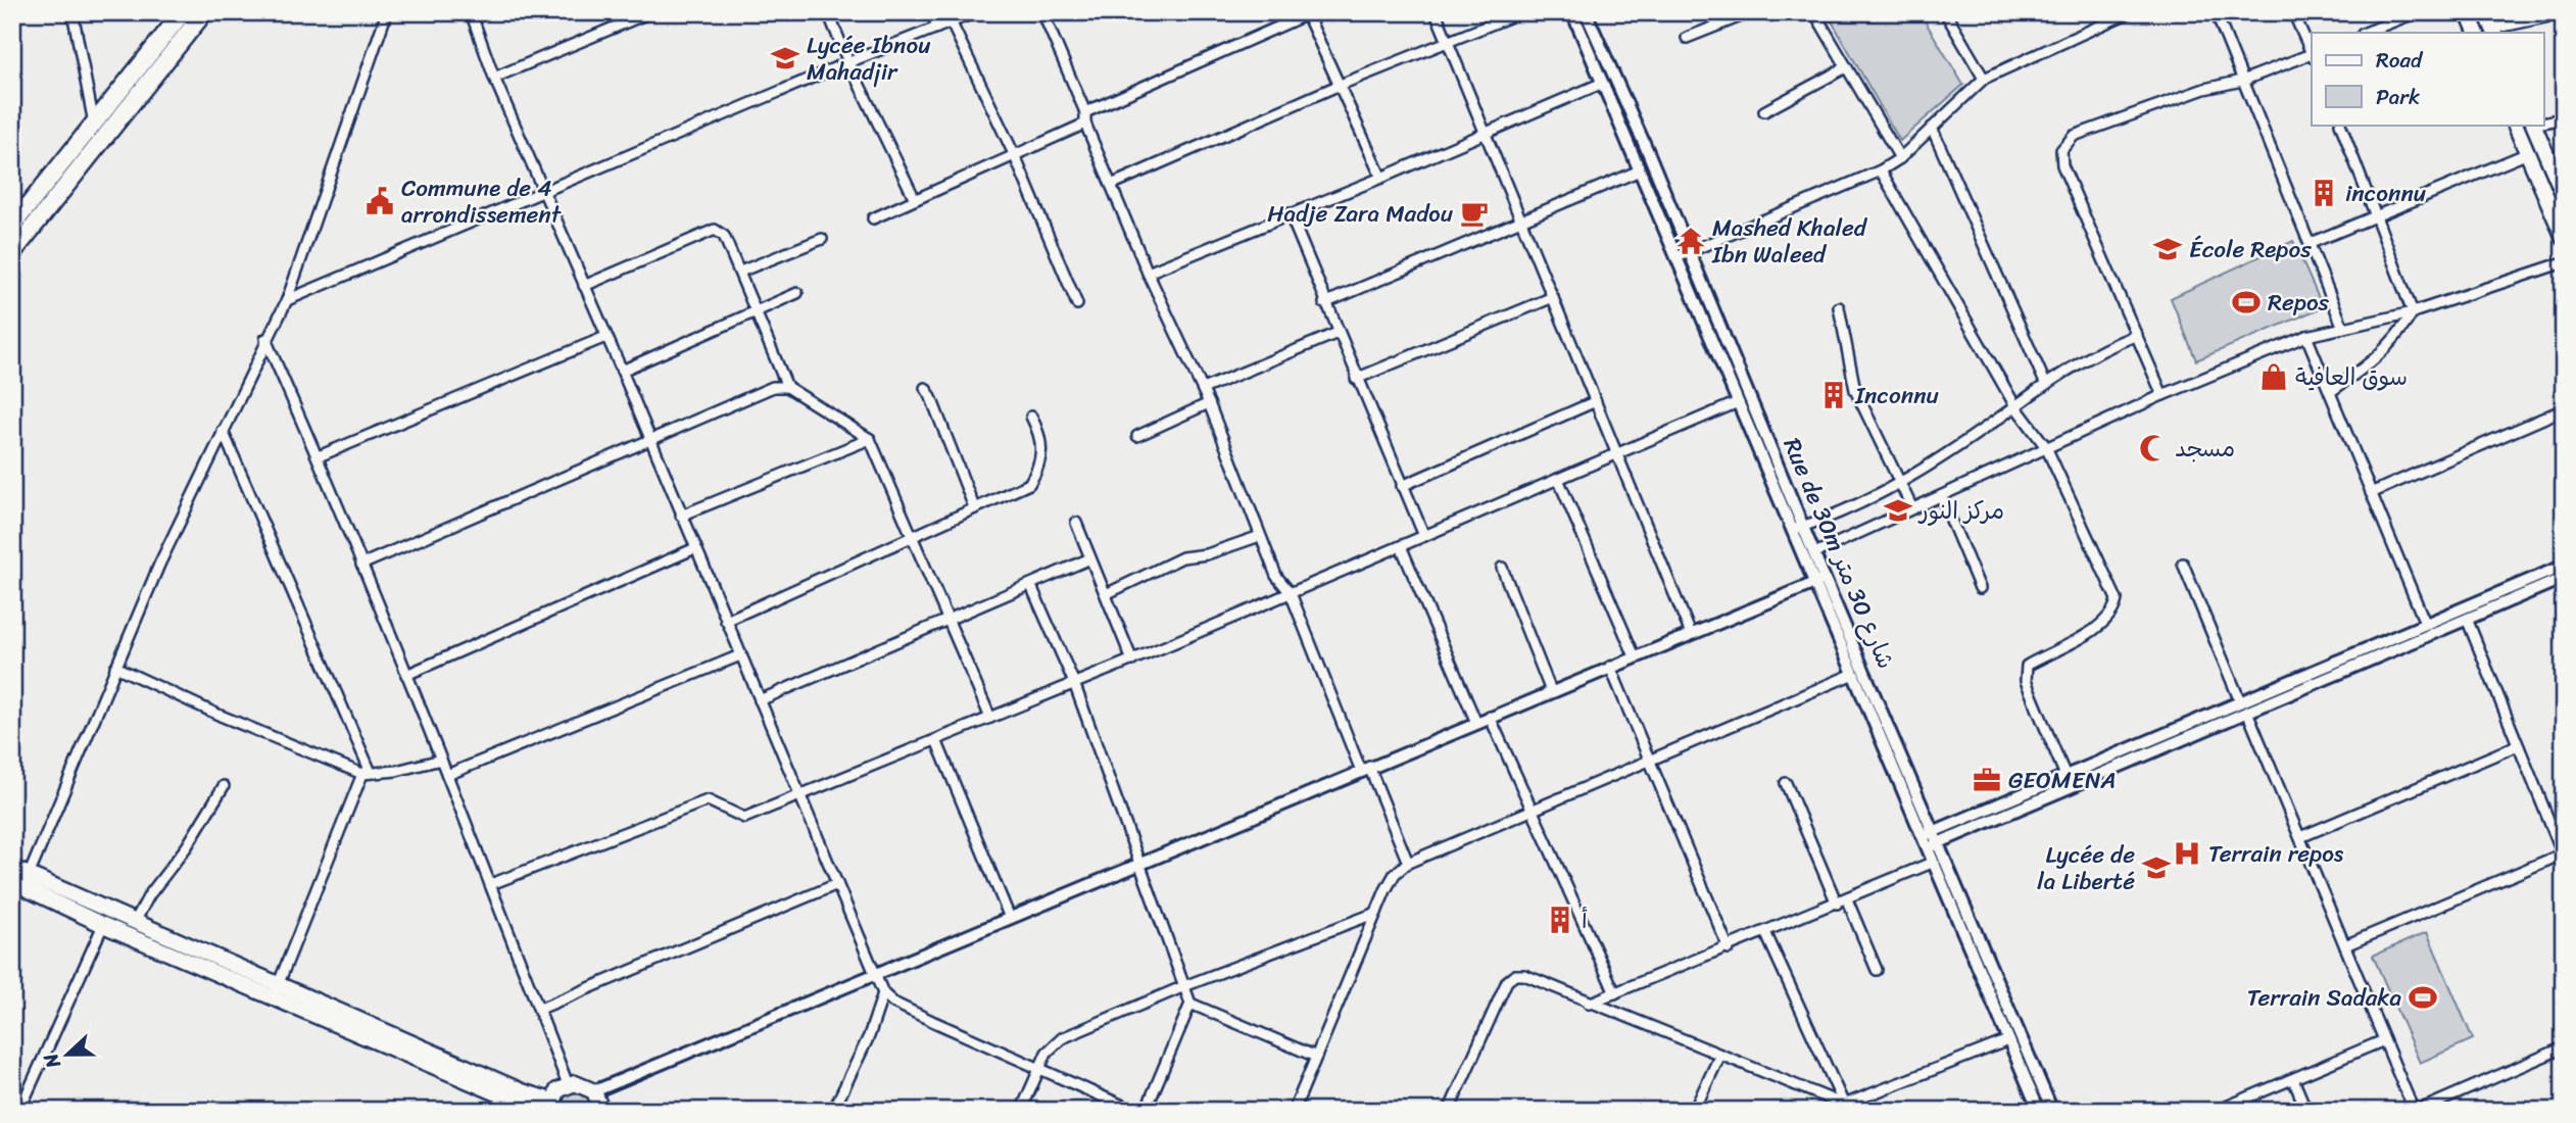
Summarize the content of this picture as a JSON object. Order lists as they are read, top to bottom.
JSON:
{
  "streets": {
    "street": ["Rue de 30m شارع 30 متر"]
  },
  "places": {
    "school or university": [
      "Lycée Ibnou Mahadjir",
      "École Repos",
      "مركز النور",
      "Lycée de la Liberté"
    ],
    "building": ["inconnu", "Inconnu", "أ"],
    "public building": ["Commune de 4 arrondissement"],
    "cafe": ["Hadje Zara Madou"],
    "temple": ["Mashed Khaled Ibn Waleed"],
    "sports": ["Repos", "Terrain Sadaka"],
    "shop": ["سوق العافية"],
    "mosque": ["مسجد"],
    "office": ["GEOMENA"],
    "hospital": ["Terrain repos"]
  },
  "legend": ["Road", "Park"],
  "north": "left"
}
